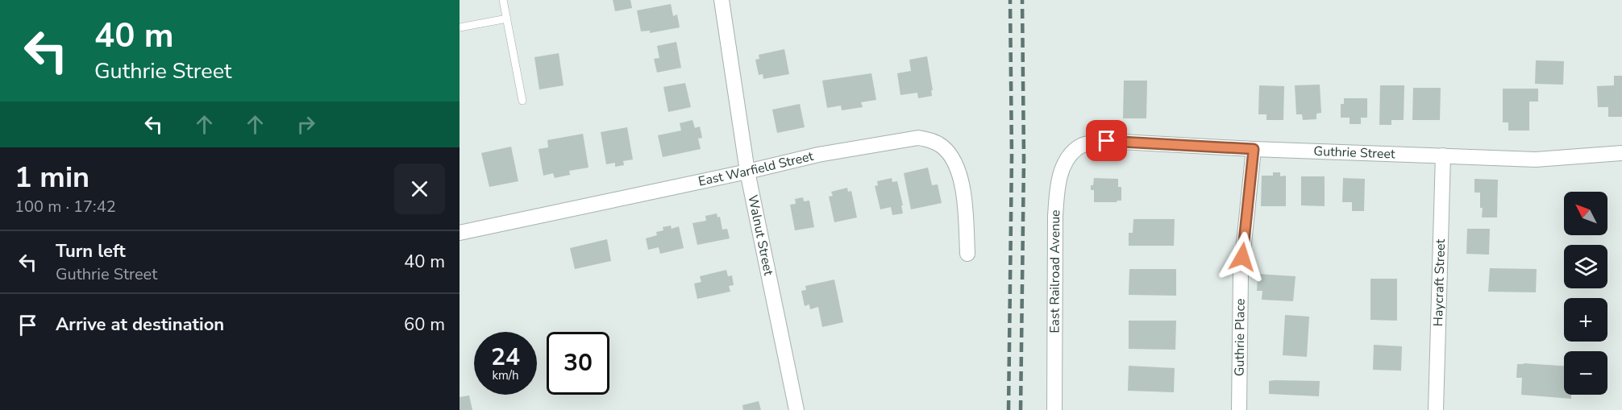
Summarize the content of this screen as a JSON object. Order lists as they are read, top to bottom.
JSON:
{
  "streets": {
    "street": [
      "Guthrie Street",
      "East Warfield Street",
      "Walnut Street",
      "East Railroad Avenue",
      "Haycraft Street",
      "Guthrie Place"
    ]
  },
  "crossings": [
    ["Guthrie Street", "East Railroad Avenue"],
    ["Guthrie Street", "Haycraft Street"],
    ["Guthrie Street", "Guthrie Place"],
    ["East Warfield Street", "Walnut Street"]
  ],
  "north": "top left",
  "page": {
    "turn": ["40 m", "Guthrie Street"],
    "heading": ["1 min", "100 m · 17:42"],
    "map_buttons": ["+", "−"],
    "list": [
      {
        "name": "Turn left",
        "note": "Guthrie Street",
        "value": "40 m"
      },
      {
        "name": "Arrive at destination",
        "value": "60 m"
      }
    ],
    "speed": "24 km/h",
    "limit": "30"
  }
}
